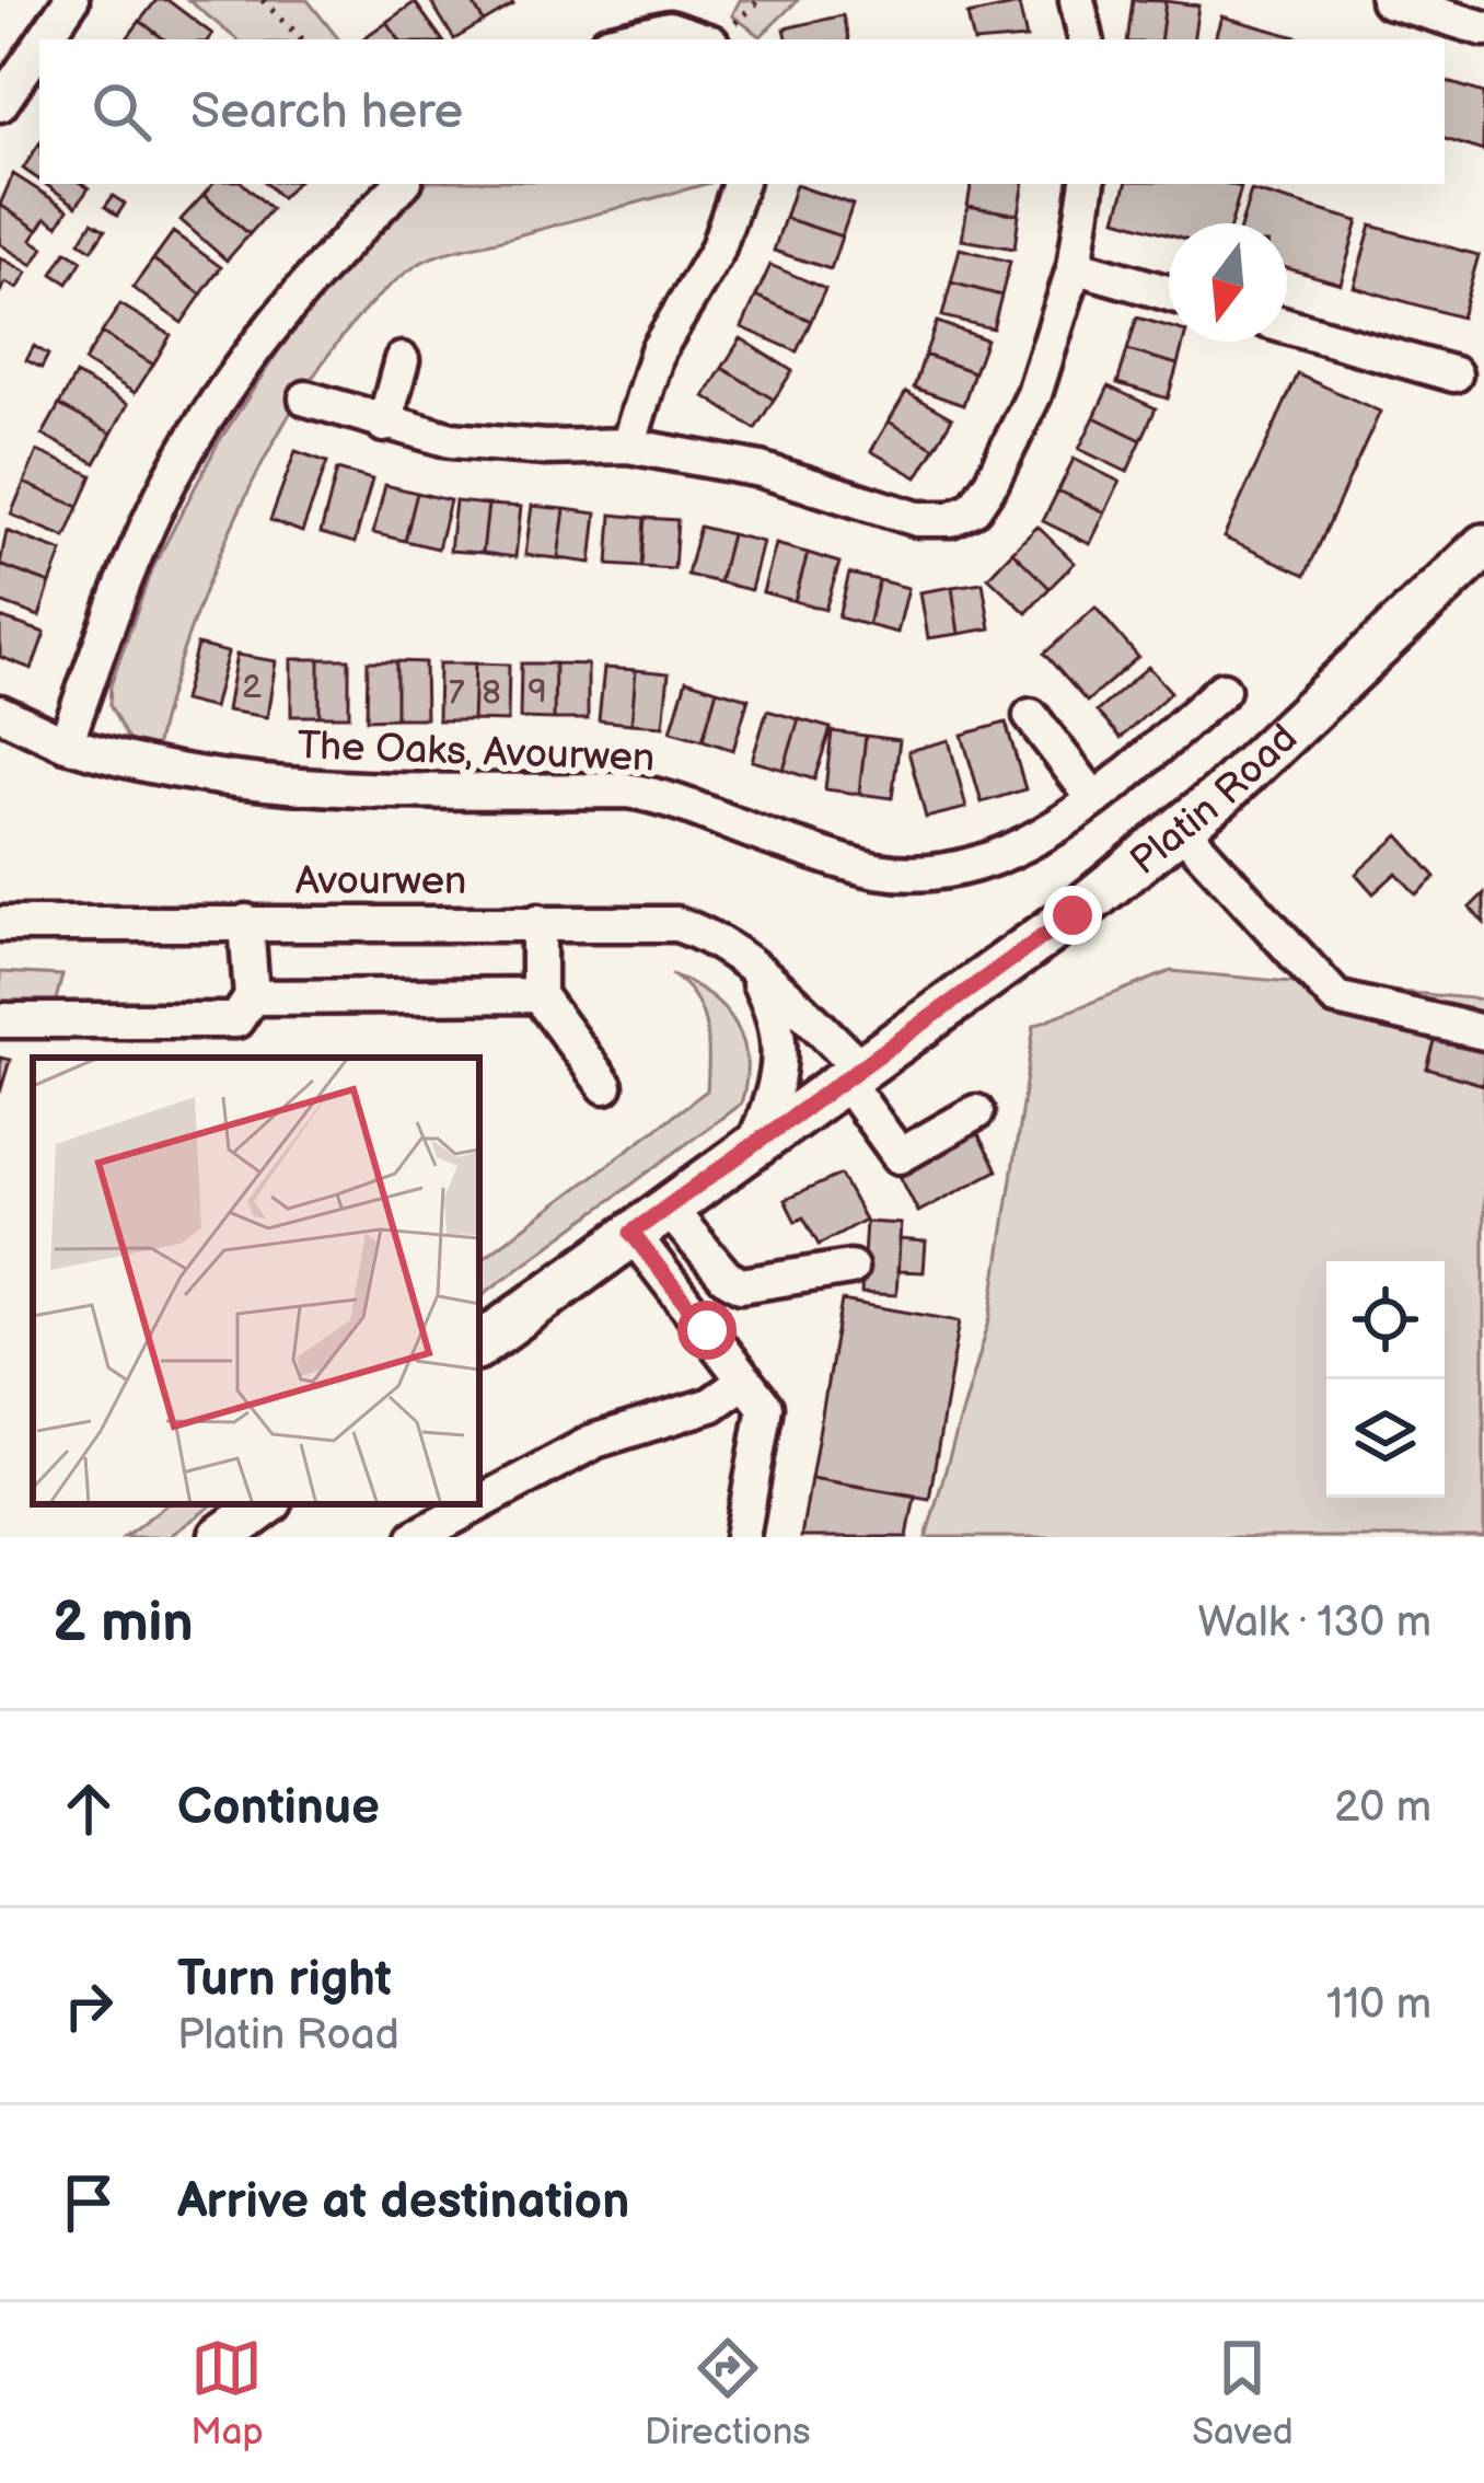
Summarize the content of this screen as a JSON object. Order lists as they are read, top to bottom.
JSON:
{
  "streets": {
    "main road": ["Platin Road"],
    "street": ["The Oaks, Avourwen", "Avourwen"]
  },
  "crossings": [
    ["Platin Road", "Avourwen"]
  ],
  "house_numbers": [
    "2",
    "9",
    "7",
    "8"
  ],
  "north": "bottom",
  "page": {
    "search": "Search here",
    "heading": ["2 min", "Walk · 130 m"],
    "list": [
      ["Continue", "20 m"],
      ["Turn right", "Platin Road", "110 m"],
      "Arrive at destination"
    ],
    "nav": ["Map", "Directions", "Saved"]
  }
}
